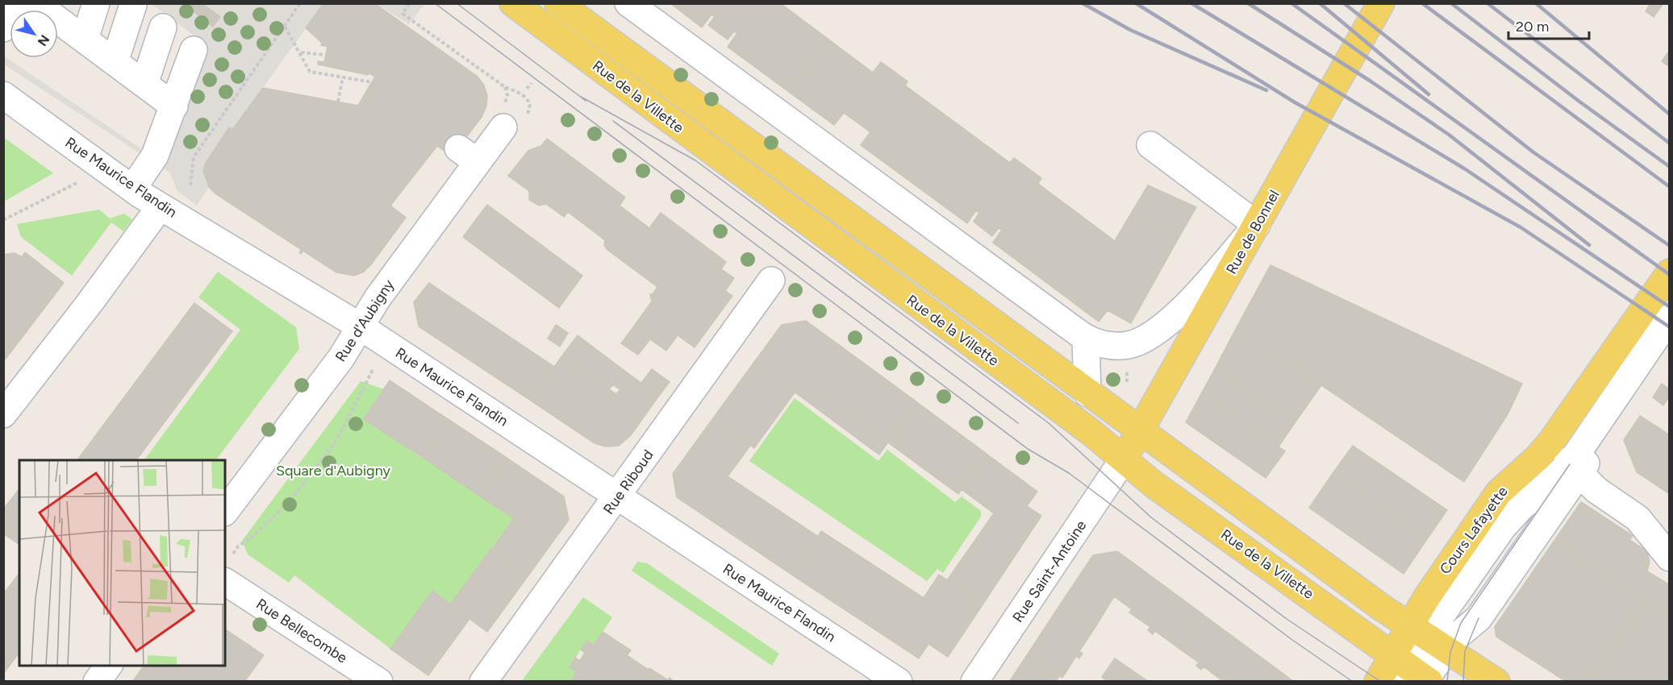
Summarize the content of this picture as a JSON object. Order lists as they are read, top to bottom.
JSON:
{
  "streets": {
    "main road": ["Rue de la Villette", "Rue de Bonnel", "Cours Lafayette"],
    "street": [
      "Rue Maurice Flandin",
      "Rue d'Aubigny",
      "Rue Riboud",
      "Rue Saint-Antoine",
      "Rue Bellecombe"
    ]
  },
  "crossings": [
    ["Rue de la Villette", "Rue de Bonnel"],
    ["Rue de la Villette", "Cours Lafayette"],
    ["Rue de la Villette", "Rue Saint-Antoine"],
    ["Rue Maurice Flandin", "Rue d'Aubigny"],
    ["Rue Maurice Flandin", "Rue Riboud"],
    ["Rue de Bonnel", "Rue Saint-Antoine"]
  ],
  "parks": ["Square d'Aubigny"],
  "scale_bar": "20 m",
  "north": "bottom right"
}
